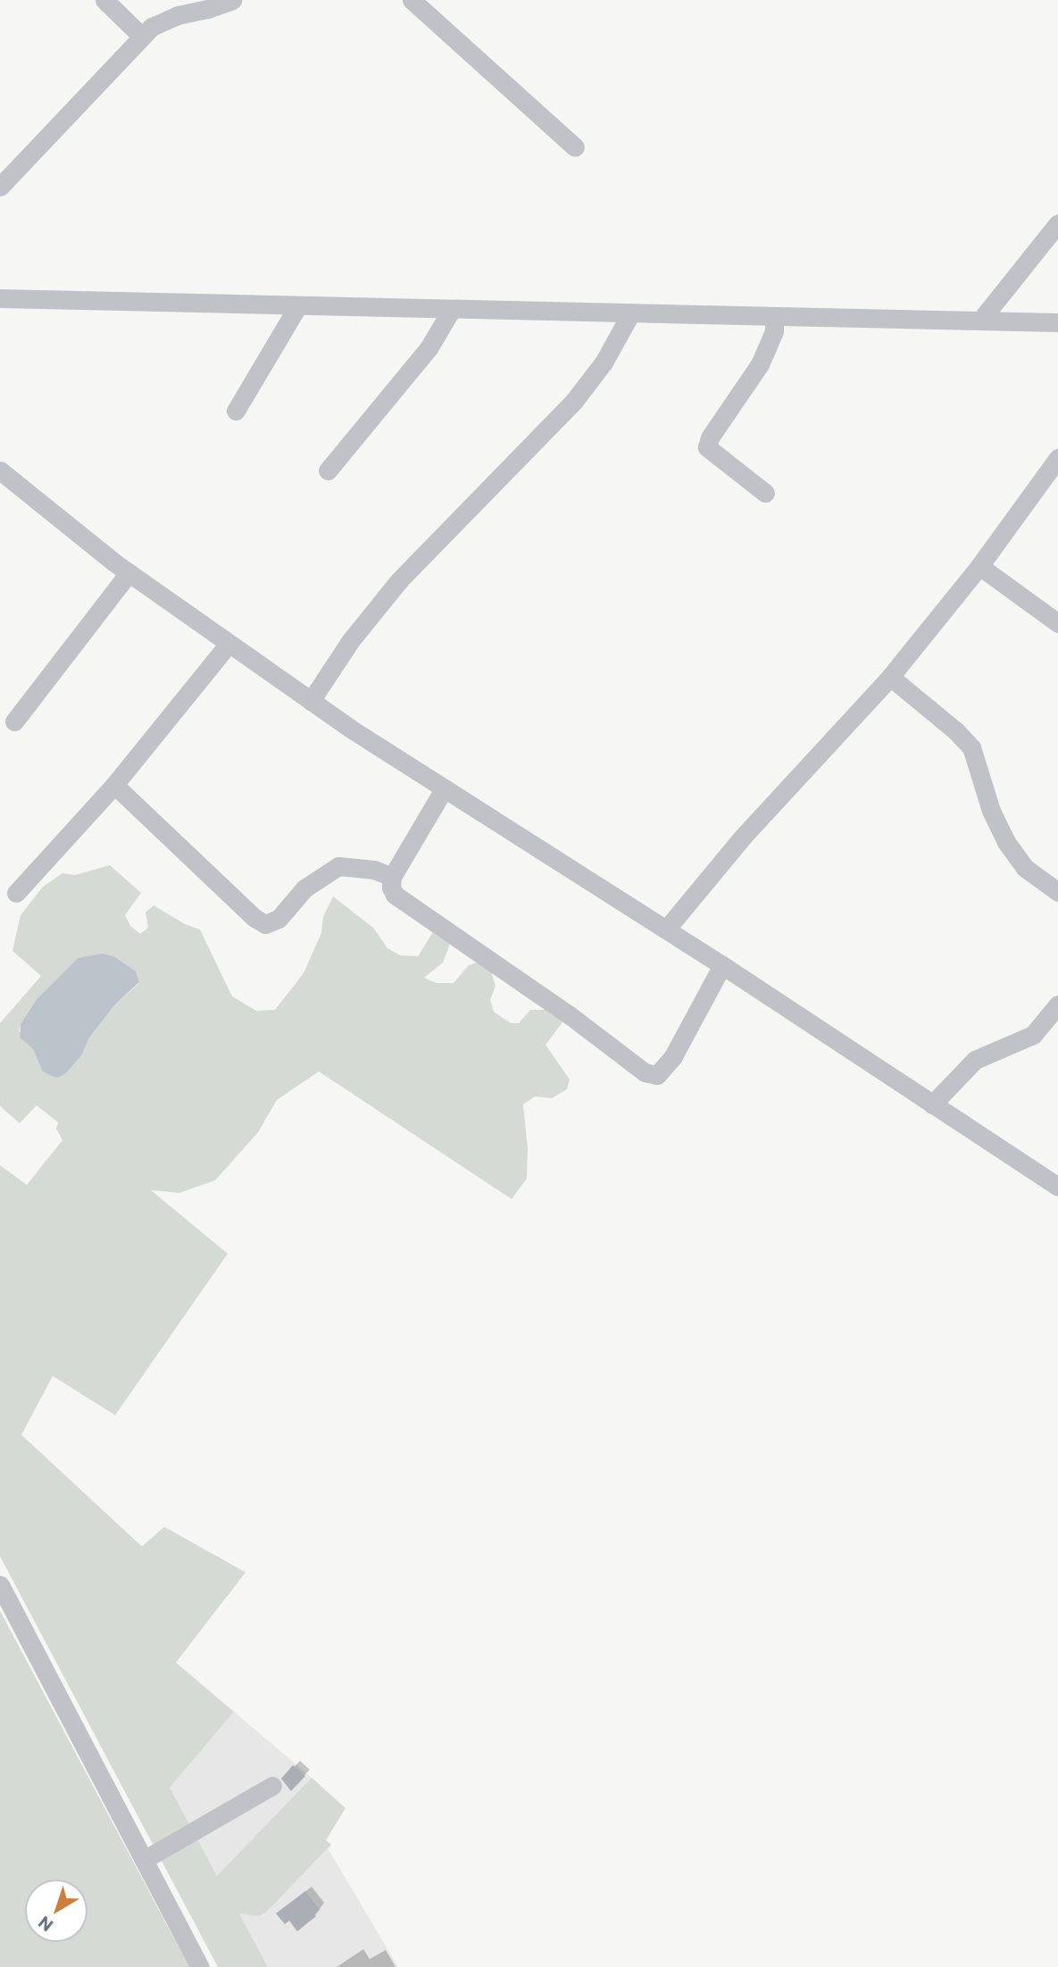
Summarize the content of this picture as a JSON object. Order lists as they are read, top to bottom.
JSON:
{
  "north": "bottom left"
}
